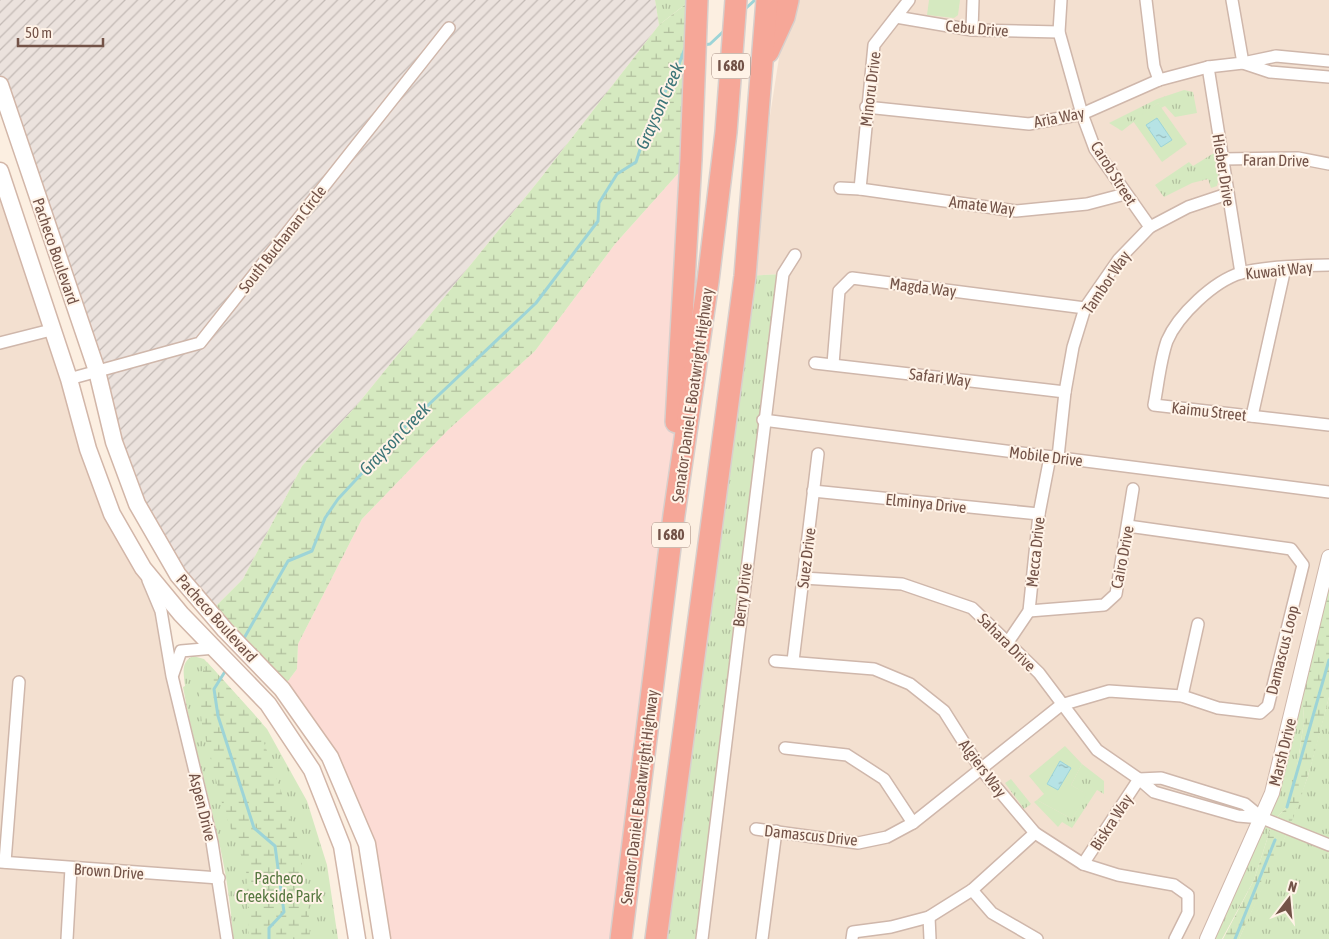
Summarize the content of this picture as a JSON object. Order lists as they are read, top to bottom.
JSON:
{
  "streets": {
    "highway": ["I 680", "Senator Daniel E Boatwright Highway"],
    "main road": ["Pacheco Boulevard"],
    "street": [
      "Cebu Drive",
      "Minoru Drive",
      "Aria Way",
      "Faran Drive",
      "Hieber Drive",
      "Carob Street",
      "Amate Way",
      "South Buchanan Circle",
      "Kuwait Way",
      "Tambor Way",
      "Magda Way",
      "Safari Way",
      "Kaimu Street",
      "Mobile Drive",
      "Elminya Drive",
      "Mecca Drive",
      "Cairo Drive",
      "Suez Drive",
      "Berry Drive",
      "Sahara Drive",
      "Damascus Loop",
      "Marsh Drive",
      "Algiers Way",
      "Aspen Drive",
      "Biskra Way",
      "Damascus Drive",
      "Brown Drive"
    ]
  },
  "crossings": [
    ["Cebu Drive", "Minoru Drive"],
    ["Cebu Drive", "Carob Street"],
    ["Minoru Drive", "Aria Way"],
    ["Minoru Drive", "Amate Way"],
    ["Aria Way", "Hieber Drive"],
    ["Aria Way", "Carob Street"],
    ["Faran Drive", "Hieber Drive"],
    ["Hieber Drive", "Kuwait Way"],
    ["Hieber Drive", "Tambor Way"],
    ["Carob Street", "Amate Way"],
    ["Carob Street", "Tambor Way"],
    ["South Buchanan Circle", "Pacheco Boulevard"],
    ["Pacheco Boulevard", "Aspen Drive"],
    ["Kuwait Way", "Kaimu Street"],
    ["Tambor Way", "Magda Way"],
    ["Tambor Way", "Safari Way"],
    ["Tambor Way", "Mobile Drive"],
    ["Tambor Way", "Mecca Drive"],
    ["Magda Way", "Safari Way"],
    ["Mobile Drive", "Mecca Drive"],
    ["Mobile Drive", "Berry Drive"],
    ["Elminya Drive", "Mecca Drive"],
    ["Elminya Drive", "Suez Drive"],
    ["Mecca Drive", "Cairo Drive"],
    ["Mecca Drive", "Sahara Drive"],
    ["Cairo Drive", "Damascus Loop"],
    ["Suez Drive", "Sahara Drive"],
    ["Suez Drive", "Algiers Way"],
    ["Sahara Drive", "Damascus Loop"],
    ["Sahara Drive", "Biskra Way"],
    ["Sahara Drive", "Damascus Drive"],
    ["Damascus Loop", "Damascus Drive"],
    ["Algiers Way", "Biskra Way"],
    ["Algiers Way", "Damascus Drive"],
    ["Aspen Drive", "Brown Drive"]
  ],
  "water": ["Grayson Creek"],
  "parks": ["Pacheco Creekside Park"],
  "scale_bar": "50 m",
  "north": "top"
}
